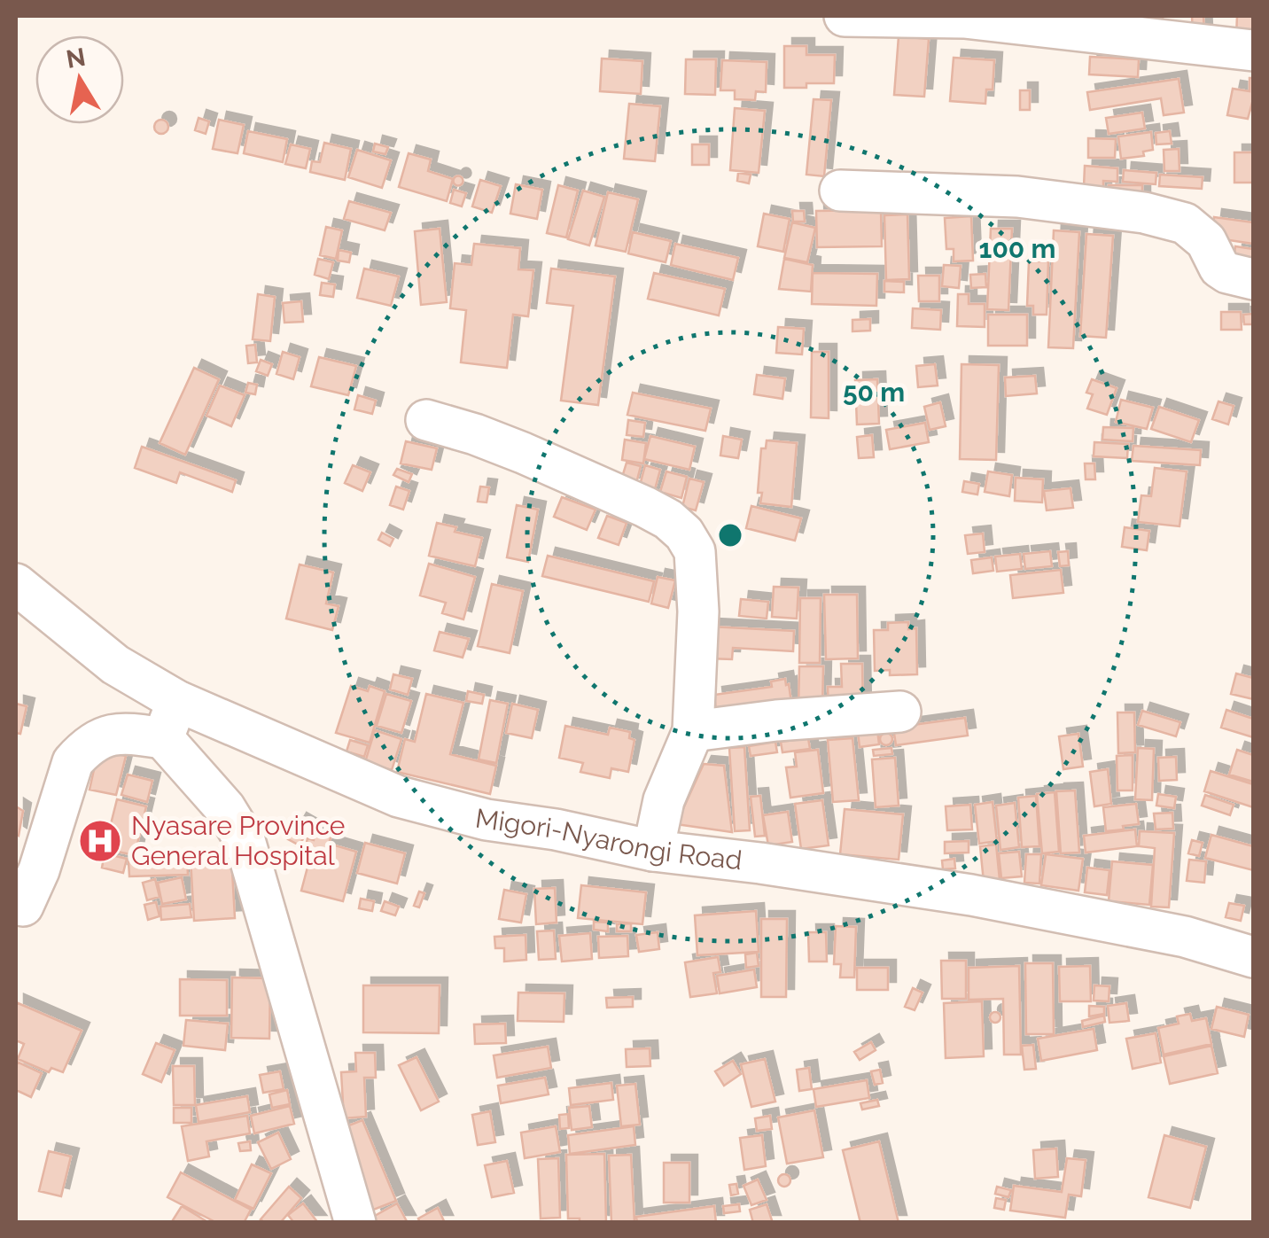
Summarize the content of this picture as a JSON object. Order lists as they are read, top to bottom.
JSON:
{
  "streets": {
    "street": ["Migori-Nyarongi Road"]
  },
  "places": {
    "hospital": ["Nyasare Province General Hospital"]
  },
  "north": "top",
  "rings": ["100 m", "50 m"]
}
